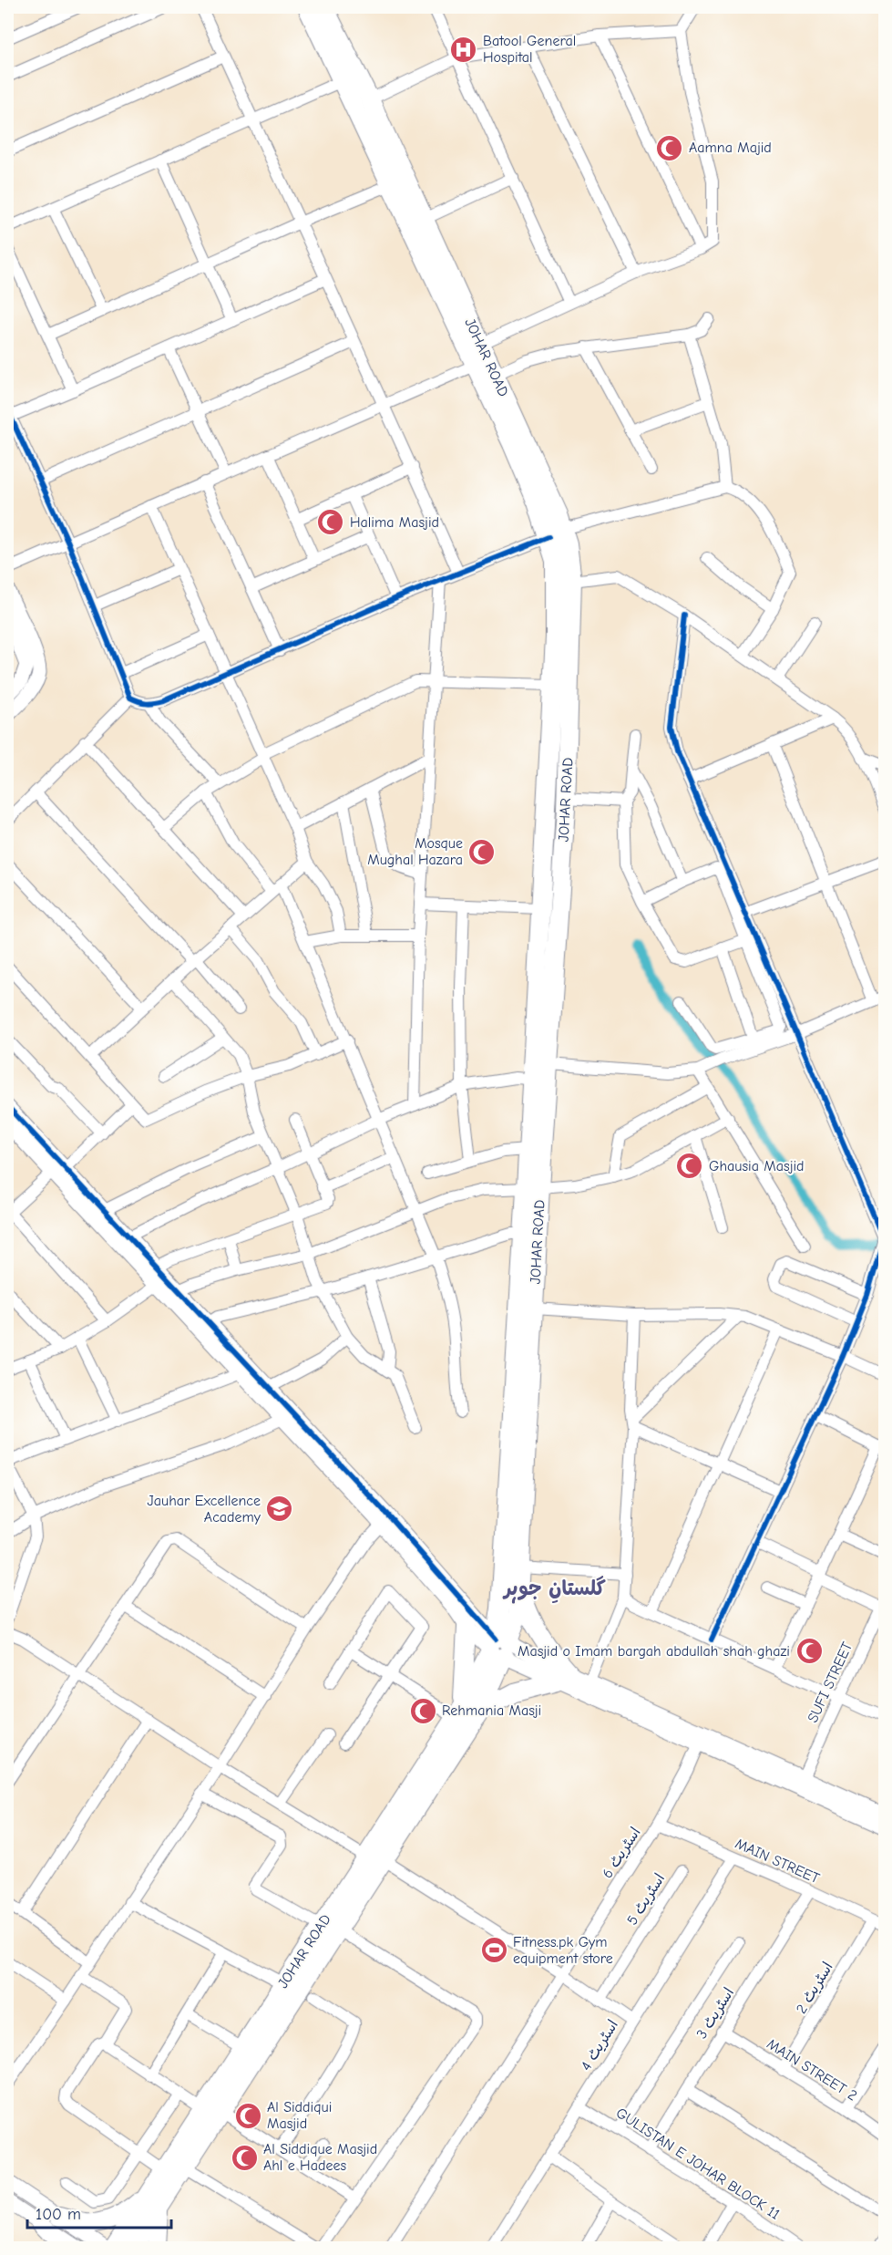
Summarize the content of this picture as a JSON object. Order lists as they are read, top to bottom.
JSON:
{
  "streets": {
    "main road": ["JOHAR ROAD"],
    "street": [
      "SUFI STREET",
      "اسٹریٹ 6",
      "MAIN STREET",
      "اسٹریٹ 5",
      "اسٹریٹ 2",
      "اسٹریٹ 3",
      "اسٹریٹ 4",
      "MAIN STREET 2",
      "GULISTAN E JOHAR BLOCK 11"
    ]
  },
  "crossings": [
    ["اسٹریٹ 6", "MAIN STREET"],
    ["MAIN STREET", "اسٹریٹ 2"],
    ["MAIN STREET", "اسٹریٹ 3"],
    ["MAIN STREET", "اسٹریٹ 4"],
    ["اسٹریٹ 2", "MAIN STREET 2"],
    ["اسٹریٹ 3", "MAIN STREET 2"],
    ["اسٹریٹ 3", "GULISTAN E JOHAR BLOCK 11"],
    ["اسٹریٹ 4", "GULISTAN E JOHAR BLOCK 11"]
  ],
  "districts": ["گلستانِ جوہر"],
  "places": {
    "hospital": ["Batool General Hospital"],
    "mosque": [
      "Aamna Majid",
      "Halima Masjid",
      "Mosque Mughal Hazara",
      "Ghausia Masjid",
      "Masjid o Imam bargah abdullah shah ghazi",
      "Rehmania Masji",
      "Al Siddiqui Masjid",
      "Al Siddique Masjid Ahl e Hadees"
    ],
    "school or university": ["Jauhar Excellence Academy"],
    "sports": ["Fitness.pk Gym equipment store"]
  },
  "scale_bar": "100 m"
}
